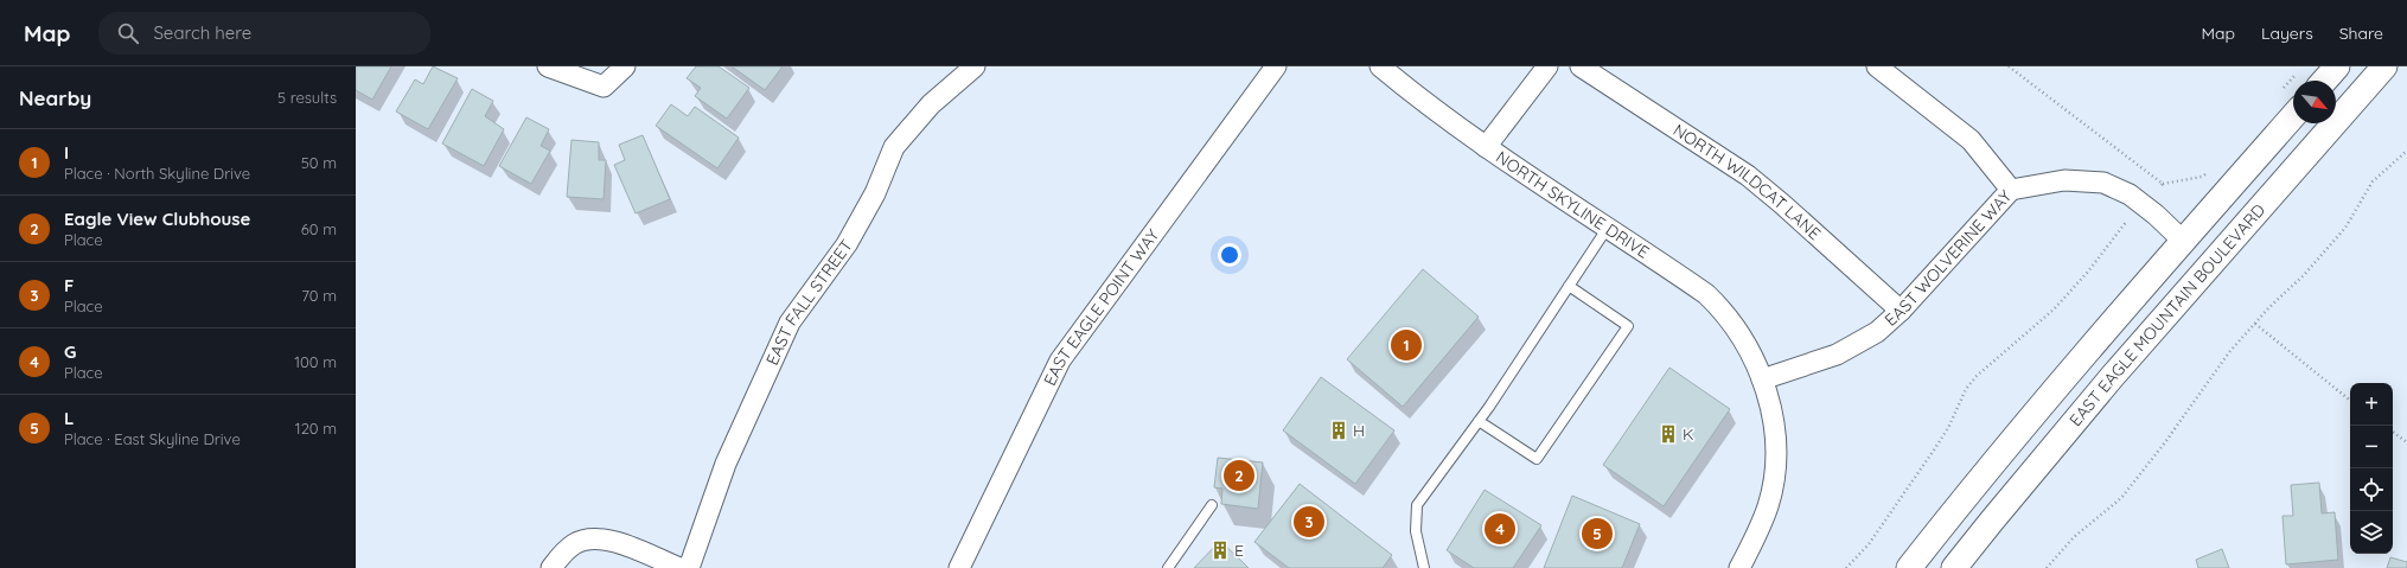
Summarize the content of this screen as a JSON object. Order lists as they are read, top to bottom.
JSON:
{
  "streets": {
    "street": [
      "NORTH WILDCAT LANE",
      "NORTH SKYLINE DRIVE",
      "EAST WOLVERINE WAY",
      "EAST FALL STREET",
      "EAST EAGLE POINT WAY",
      "EAST EAGLE MOUNTAIN BOULEVARD"
    ]
  },
  "crossings": [
    ["NORTH WILDCAT LANE", "EAST WOLVERINE WAY"],
    ["NORTH SKYLINE DRIVE", "EAST WOLVERINE WAY"]
  ],
  "places": {
    "building": ["H", "K", "E"]
  },
  "north": "bottom right",
  "page": {
    "header": "Map",
    "search": "Search here",
    "nav": ["Map", "Layers", "Share"],
    "heading": ["Nearby", "5 results"],
    "list": [
      {
        "mark": "1",
        "name": "I",
        "note": "Place · North Skyline Drive",
        "value": "50 m"
      },
      {
        "mark": "2",
        "name": "Eagle View Clubhouse",
        "note": "Place",
        "value": "60 m"
      },
      {
        "mark": "3",
        "name": "F",
        "note": "Place",
        "value": "70 m"
      },
      {
        "mark": "4",
        "name": "G",
        "note": "Place",
        "value": "100 m"
      },
      {
        "mark": "5",
        "name": "L",
        "note": "Place · East Skyline Drive",
        "value": "120 m"
      }
    ],
    "pins": [
      "1",
      "2",
      "3",
      "4",
      "5"
    ],
    "map_buttons": ["+", "−"]
  }
}
